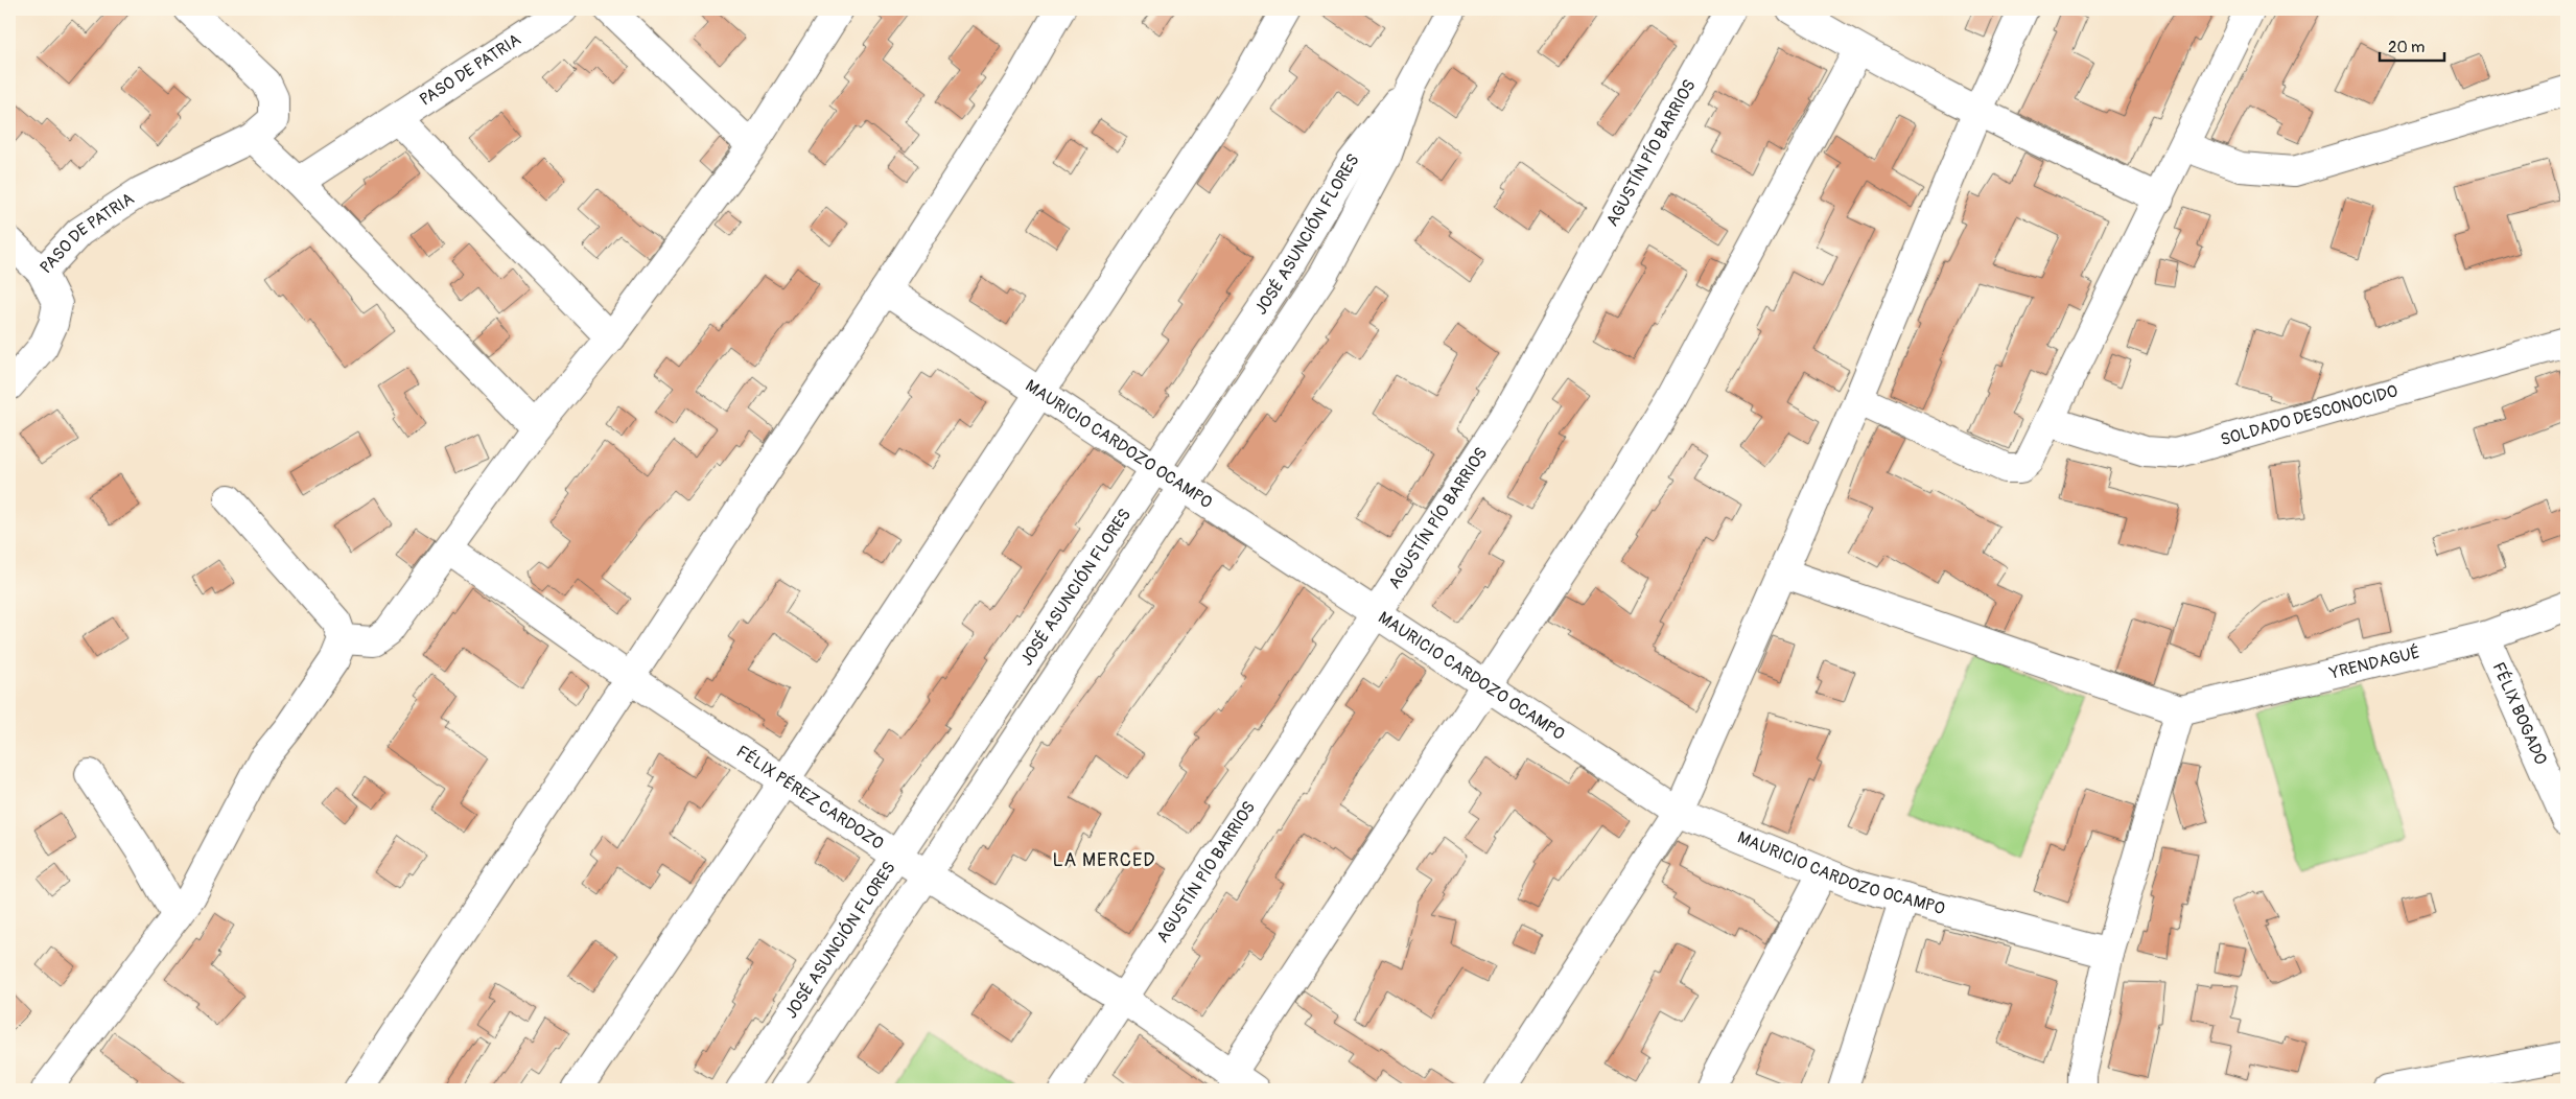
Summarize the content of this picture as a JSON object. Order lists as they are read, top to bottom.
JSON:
{
  "streets": {
    "street": [
      "PASO DE PATRIA",
      "AGUSTÍN PÍO BARRIOS",
      "JOSÉ ASUNCIÓN FLORES",
      "SOLDADO DESCONOCIDO",
      "MAURICIO CARDOZO OCAMPO",
      "YRENDAGUÉ",
      "FÉLIX BOGADO",
      "FÉLIX PÉREZ CARDOZO"
    ]
  },
  "crossings": [
    ["AGUSTÍN PÍO BARRIOS", "MAURICIO CARDOZO OCAMPO"],
    ["AGUSTÍN PÍO BARRIOS", "FÉLIX PÉREZ CARDOZO"],
    ["JOSÉ ASUNCIÓN FLORES", "MAURICIO CARDOZO OCAMPO"],
    ["JOSÉ ASUNCIÓN FLORES", "FÉLIX PÉREZ CARDOZO"],
    ["YRENDAGUÉ", "FÉLIX BOGADO"]
  ],
  "districts": ["LA MERCED"],
  "scale_bar": "20 m"
}
